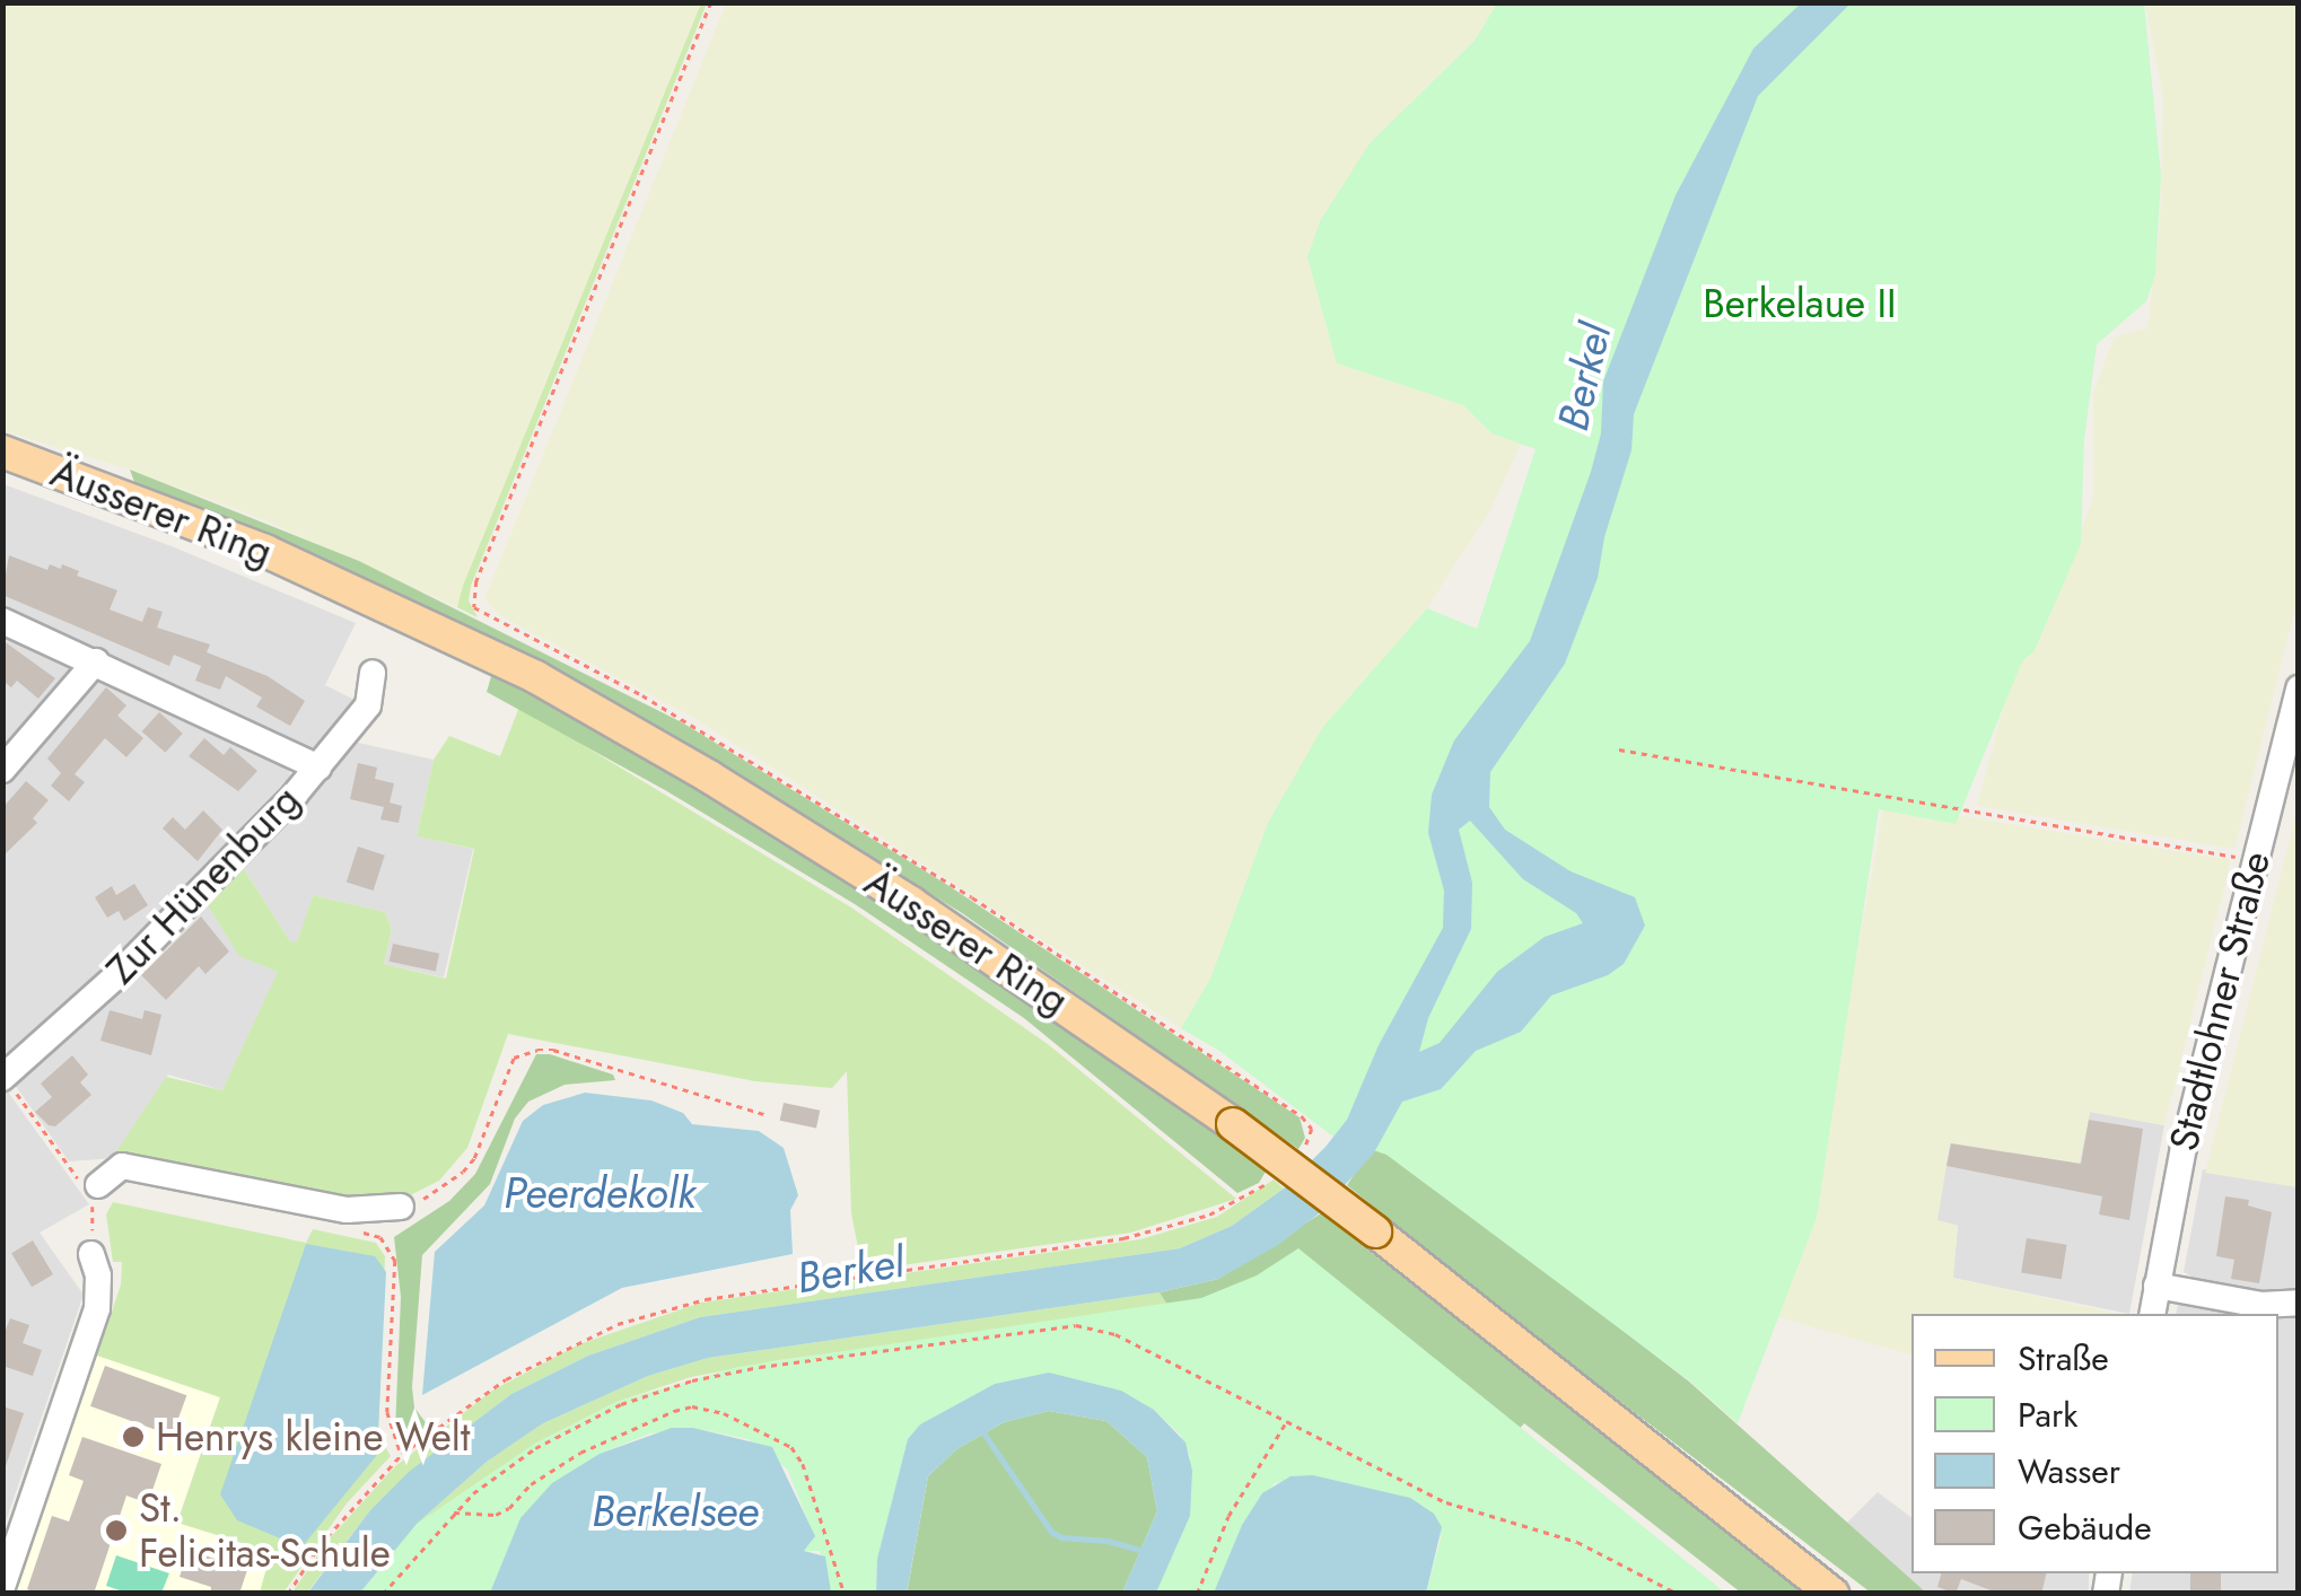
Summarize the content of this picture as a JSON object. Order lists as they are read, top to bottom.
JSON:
{
  "streets": {
    "main road": ["Äusserer Ring"],
    "street": ["Zur Hünenburg", "Stadtlohner Straße"]
  },
  "water": ["Berkel", "Peerdekolk", "Berkelsee"],
  "parks": ["Berkelaue II"],
  "places": ["Henrys kleine Welt", "St. Felicitas-Schule"],
  "legend": [
    "Straße",
    "Park",
    "Wasser",
    "Gebäude"
  ]
}
